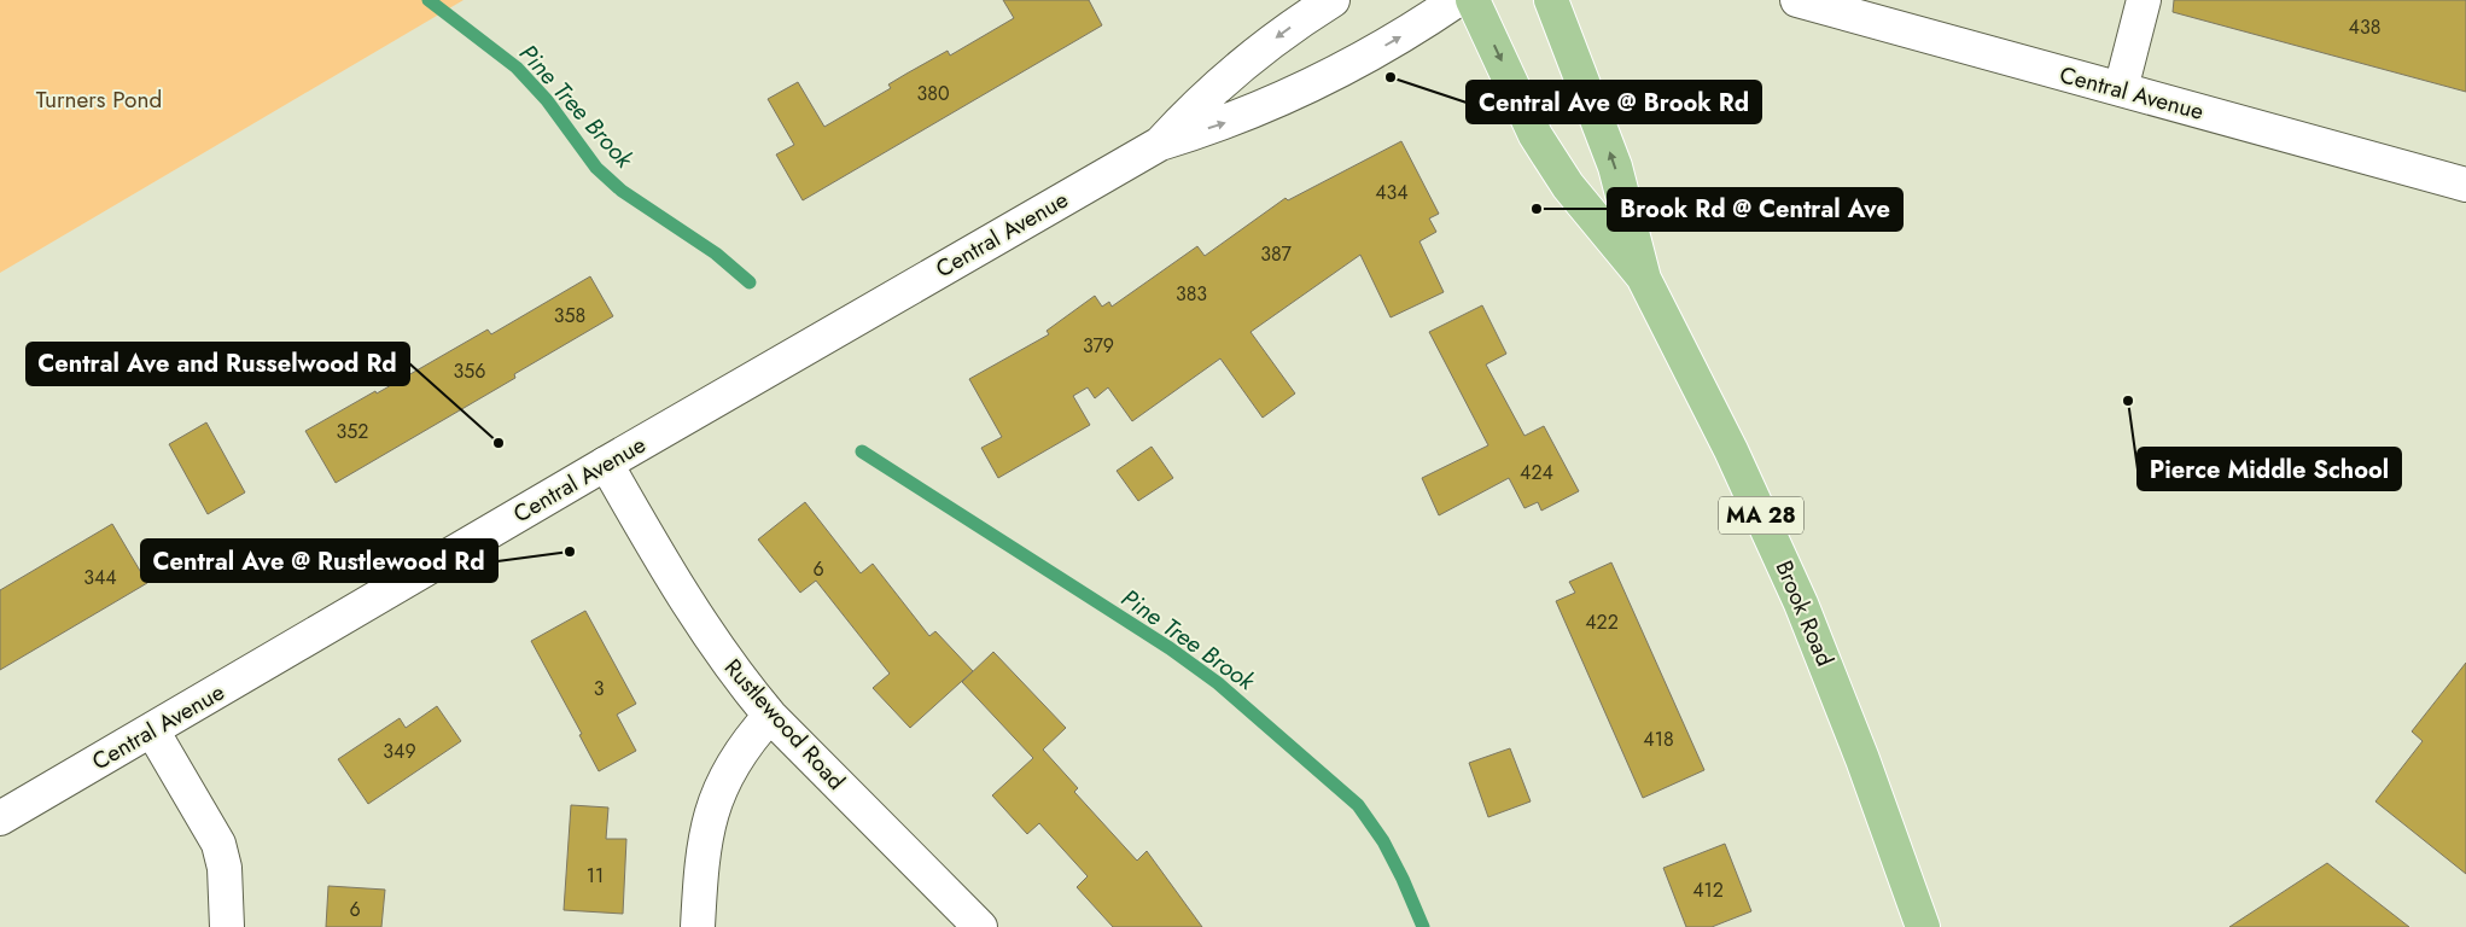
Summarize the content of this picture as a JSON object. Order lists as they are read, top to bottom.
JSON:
{
  "streets": {
    "main road": ["MA 28", "Brook Road"],
    "street": ["Central Avenue", "Rustlewood Road"]
  },
  "crossings": [
    ["Central Avenue", "Rustlewood Road"]
  ],
  "water": ["Pine Tree Brook"],
  "parks": ["Turners Pond"],
  "places": [
    "Central Ave @ Brook Rd",
    "Brook Rd @ Central Ave",
    "Pierce Middle School",
    "Central Ave and Russelwood Rd",
    "Central Ave @ Rustlewood Rd"
  ],
  "house_numbers": [
    "438",
    "380",
    "434",
    "387",
    "383",
    "358",
    "379",
    "356",
    "352",
    "424",
    "6",
    "344",
    "422",
    "3",
    "418",
    "349",
    "11",
    "412",
    "6"
  ]
}
